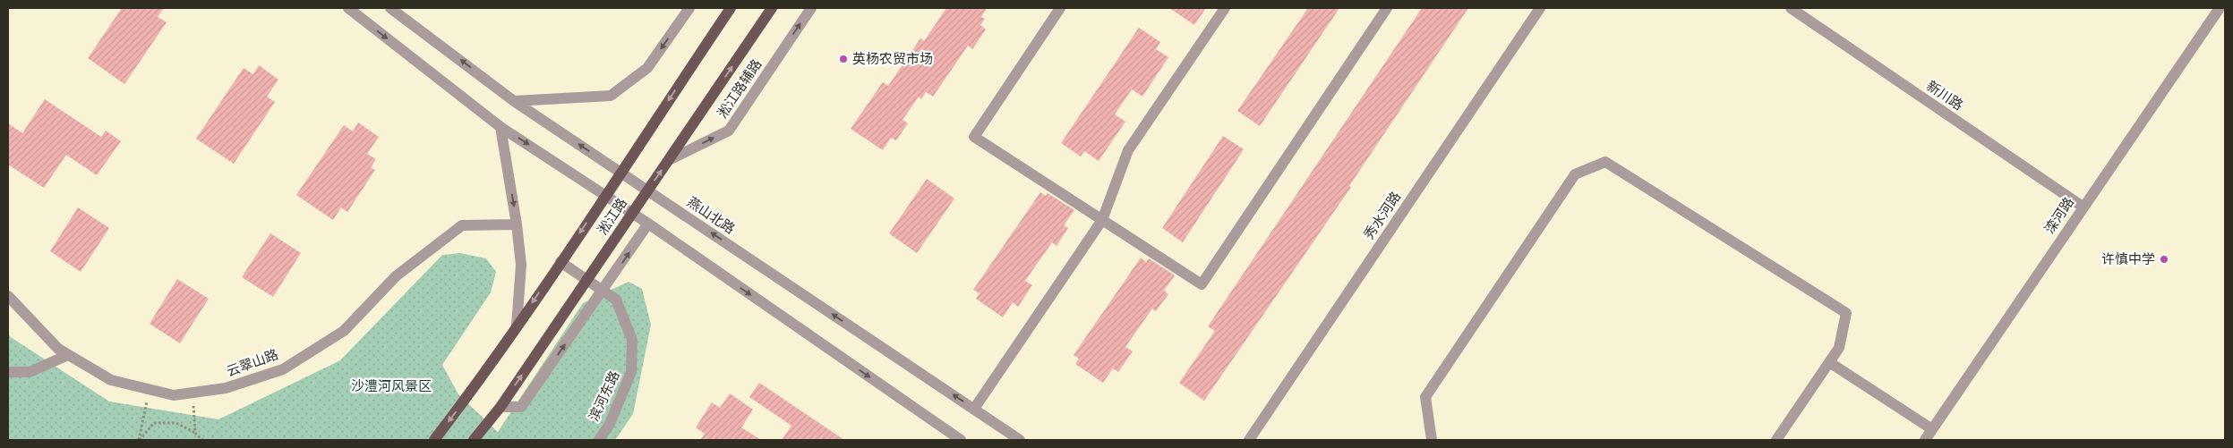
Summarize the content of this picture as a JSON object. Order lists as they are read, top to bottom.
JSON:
{
  "streets": {
    "main road": ["淞江路"],
    "street": [
      "淞江路辅路",
      "新川路",
      "燕山北路",
      "秀水河路",
      "滦河路",
      "云翠山路",
      "滨河东路"
    ]
  },
  "crossings": [
    ["淞江路辅路", "淞江路"],
    ["新川路", "滦河路"],
    ["燕山北路", "淞江路"],
    ["淞江路", "滨河东路"]
  ],
  "one_way": ["淞江路辅路"],
  "parks": ["沙澧河风景区"],
  "places": ["英杨农贸市场", "许慎中学"]
}
